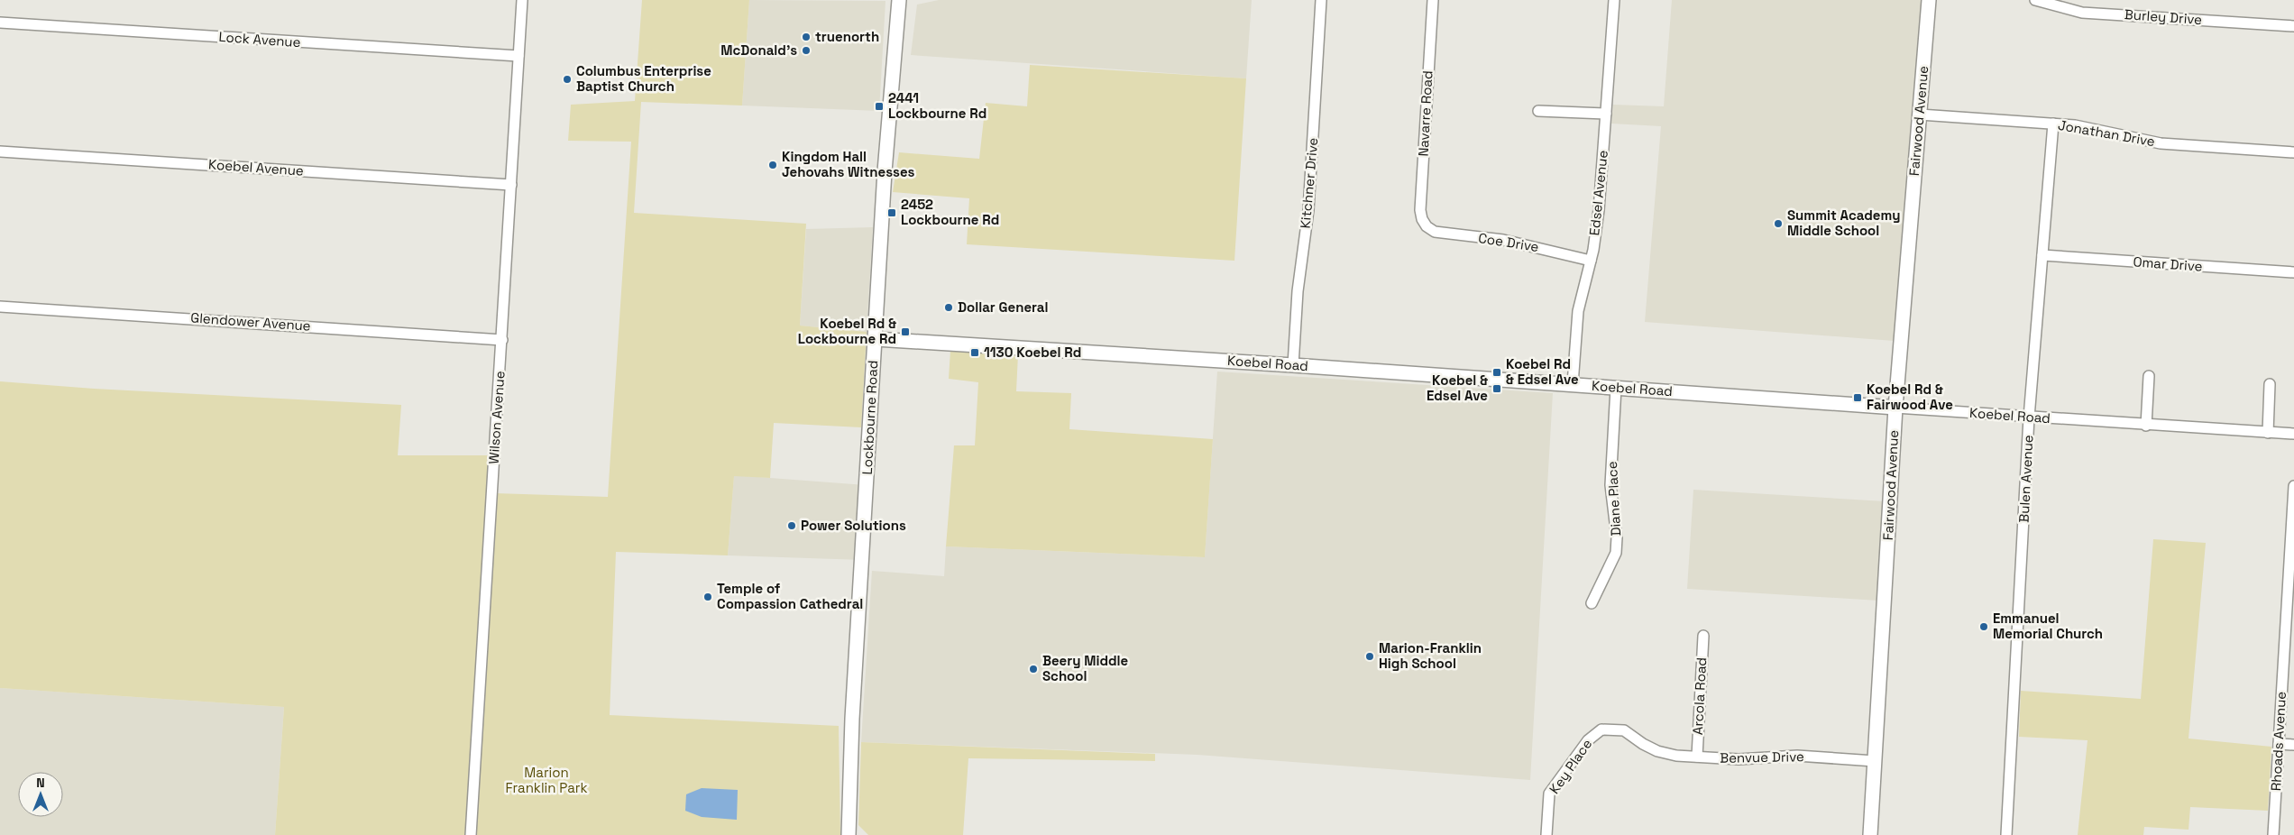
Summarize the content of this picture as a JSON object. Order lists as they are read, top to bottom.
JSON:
{
  "streets": {
    "street": [
      "Burley Drive",
      "Lock Avenue",
      "Navarre Road",
      "Fairwood Avenue",
      "Jonathan Drive",
      "Koebel Avenue",
      "Kitchner Drive",
      "Edsel Avenue",
      "Coe Drive",
      "Omar Drive",
      "Glendower Avenue",
      "Koebel Road",
      "Wilson Avenue",
      "Lockbourne Road",
      "Bulen Avenue",
      "Diane Place",
      "Arcola Road",
      "Rhoads Avenue",
      "Benvue Drive",
      "Key Place"
    ]
  },
  "crossings": [
    ["Lock Avenue", "Wilson Avenue"],
    ["Navarre Road", "Coe Drive"],
    ["Fairwood Avenue", "Jonathan Drive"],
    ["Fairwood Avenue", "Koebel Road"],
    ["Fairwood Avenue", "Benvue Drive"],
    ["Jonathan Drive", "Bulen Avenue"],
    ["Koebel Avenue", "Wilson Avenue"],
    ["Kitchner Drive", "Koebel Road"],
    ["Edsel Avenue", "Coe Drive"],
    ["Edsel Avenue", "Koebel Road"],
    ["Omar Drive", "Bulen Avenue"],
    ["Glendower Avenue", "Wilson Avenue"],
    ["Koebel Road", "Lockbourne Road"],
    ["Koebel Road", "Bulen Avenue"],
    ["Koebel Road", "Diane Place"],
    ["Arcola Road", "Benvue Drive"],
    ["Benvue Drive", "Key Place"]
  ],
  "parks": ["Marion Franklin Park"],
  "places": {
    "other": [
      "truenorth",
      "McDonald's",
      "Columbus Enterprise Baptist Church",
      "Kingdom Hall Jehovahs Witnesses",
      "Summit Academy Middle School",
      "Dollar General",
      "Power Solutions",
      "Temple of Compassion Cathedral",
      "Emmanuel Memorial Church",
      "Marion-Franklin High School",
      "Beery Middle School"
    ],
    "transit": [
      "2441 Lockbourne Rd",
      "2452 Lockbourne Rd",
      "Koebel Rd & Lockbourne Rd",
      "1130 Koebel Rd",
      "Koebel Rd & Edsel Ave",
      "Koebel & Edsel Ave",
      "Koebel Rd & Fairwood Ave"
    ]
  },
  "north": "top"
}
